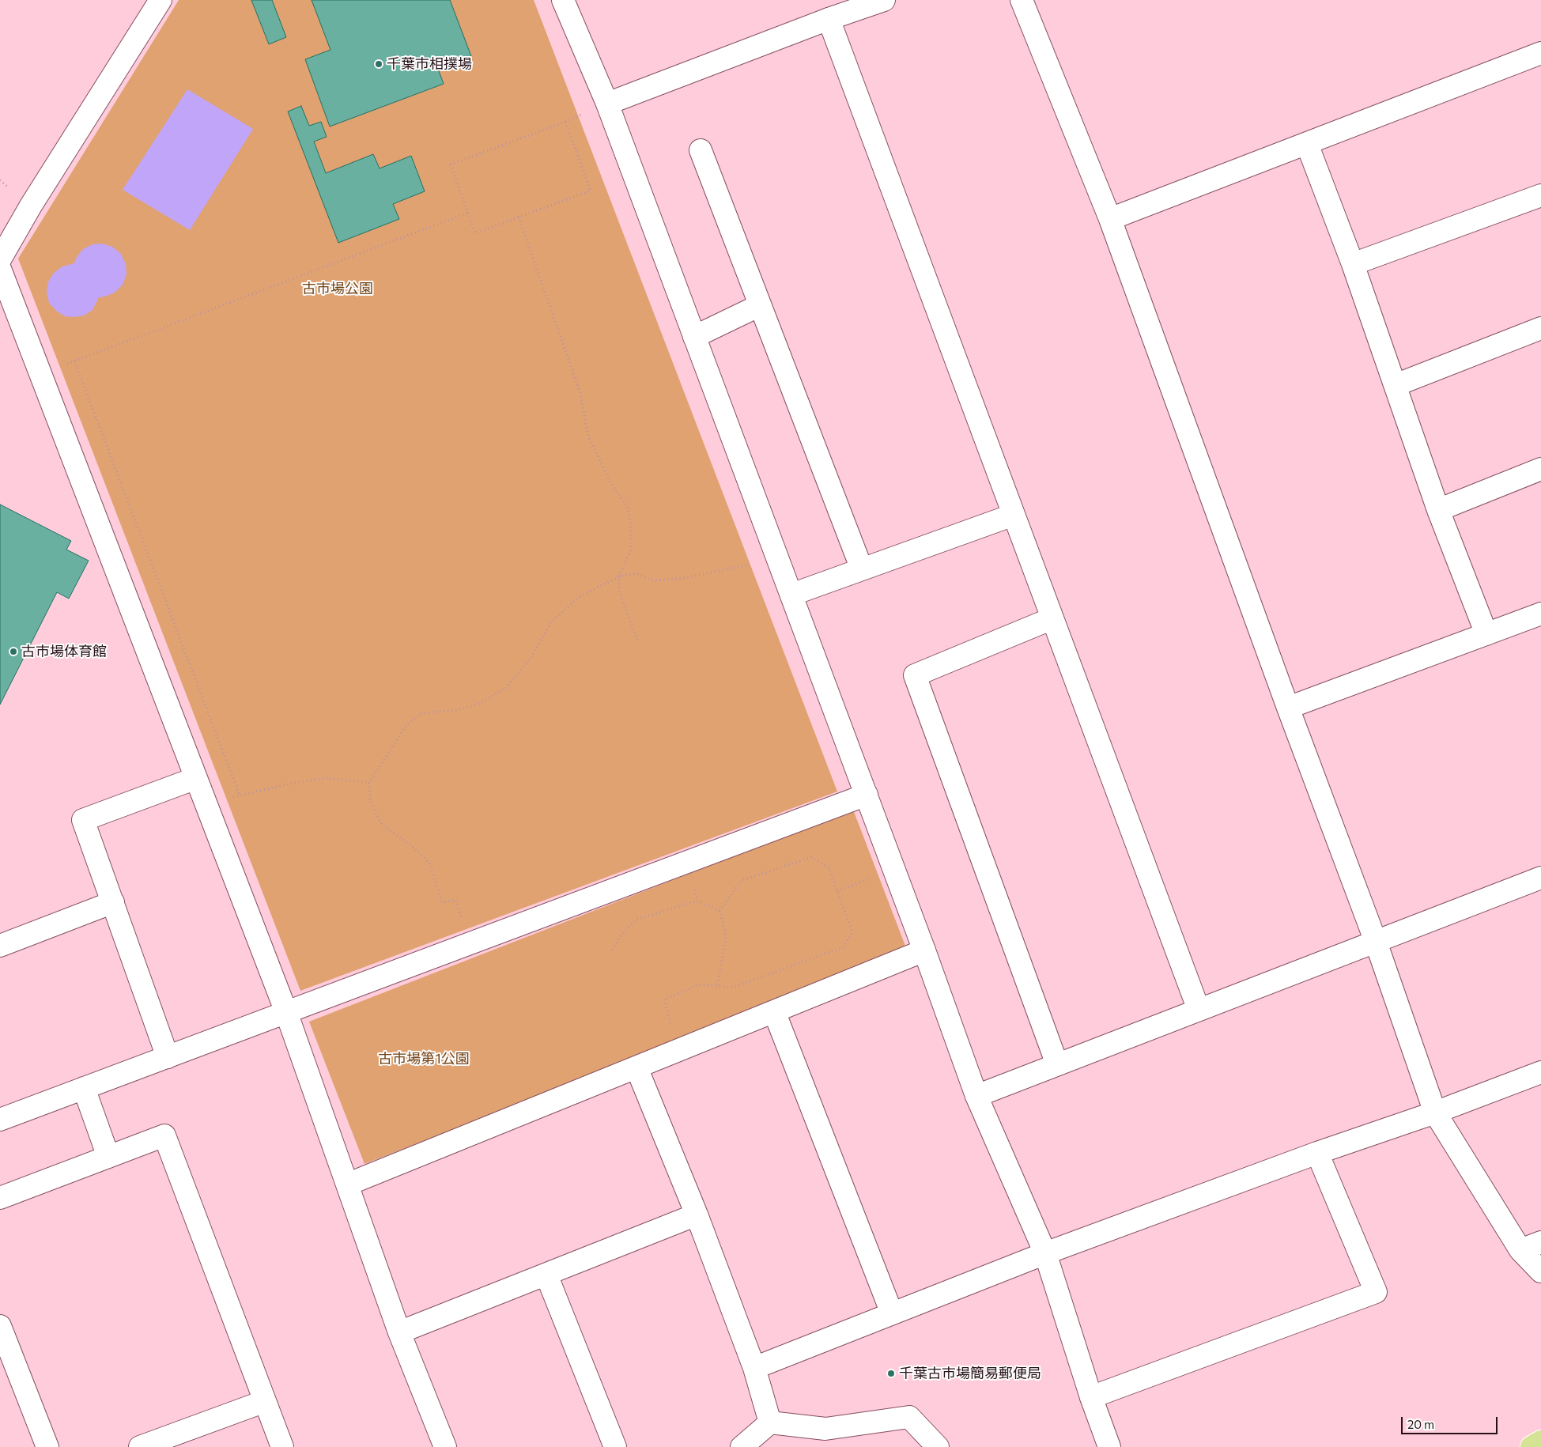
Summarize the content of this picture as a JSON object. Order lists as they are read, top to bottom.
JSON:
{
  "parks": ["古市場公園", "古市場第1公園"],
  "places": ["千葉市相撲場", "古市場体育館", "千葉古市場簡易郵便局"],
  "scale_bar": "20 m"
}
